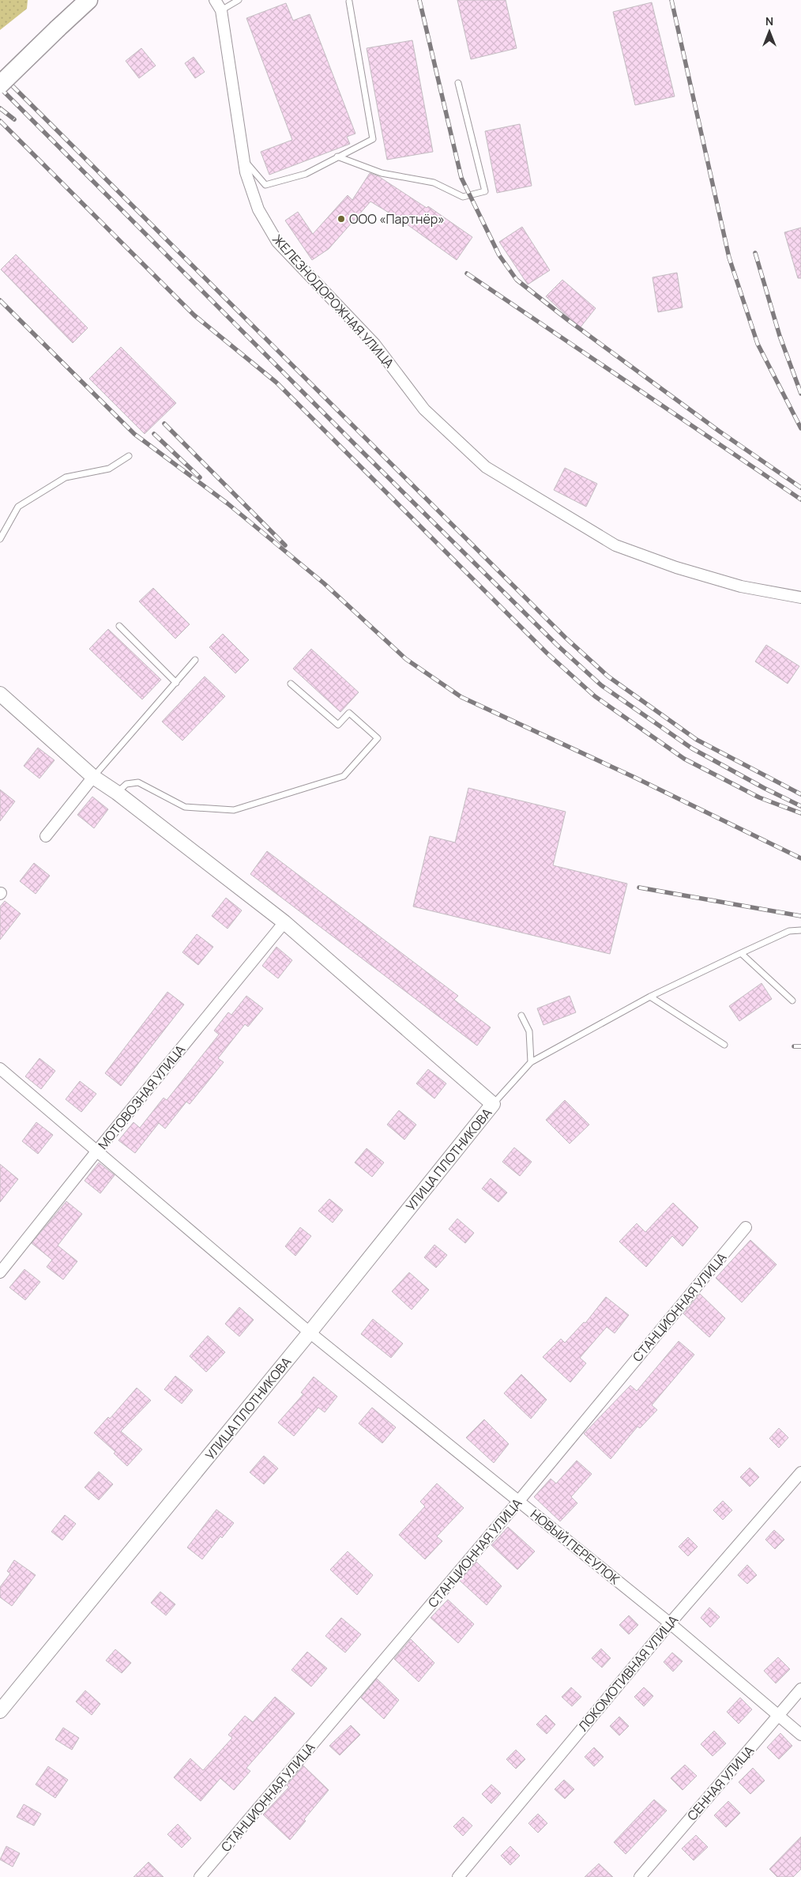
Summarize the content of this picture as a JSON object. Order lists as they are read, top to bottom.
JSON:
{
  "streets": {
    "street": [
      "ЖЕЛЕЗНОДОРОЖНАЯ УЛИЦА",
      "МОТОВОЗНАЯ УЛИЦА",
      "УЛИЦА ПЛОТНИКОВА",
      "СТАНЦИОННАЯ УЛИЦА",
      "НОВЫЙ ПЕРЕУЛОК",
      "ЛОКОМОТИВНАЯ УЛИЦА",
      "СЕННАЯ УЛИЦА"
    ]
  },
  "crossings": [
    ["МОТОВОЗНАЯ УЛИЦА", "НОВЫЙ ПЕРЕУЛОК"],
    ["УЛИЦА ПЛОТНИКОВА", "НОВЫЙ ПЕРЕУЛОК"],
    ["СТАНЦИОННАЯ УЛИЦА", "НОВЫЙ ПЕРЕУЛОК"],
    ["НОВЫЙ ПЕРЕУЛОК", "ЛОКОМОТИВНАЯ УЛИЦА"],
    ["НОВЫЙ ПЕРЕУЛОК", "СЕННАЯ УЛИЦА"]
  ],
  "places": ["ООО «Партнёр»"],
  "north": "top"
}
